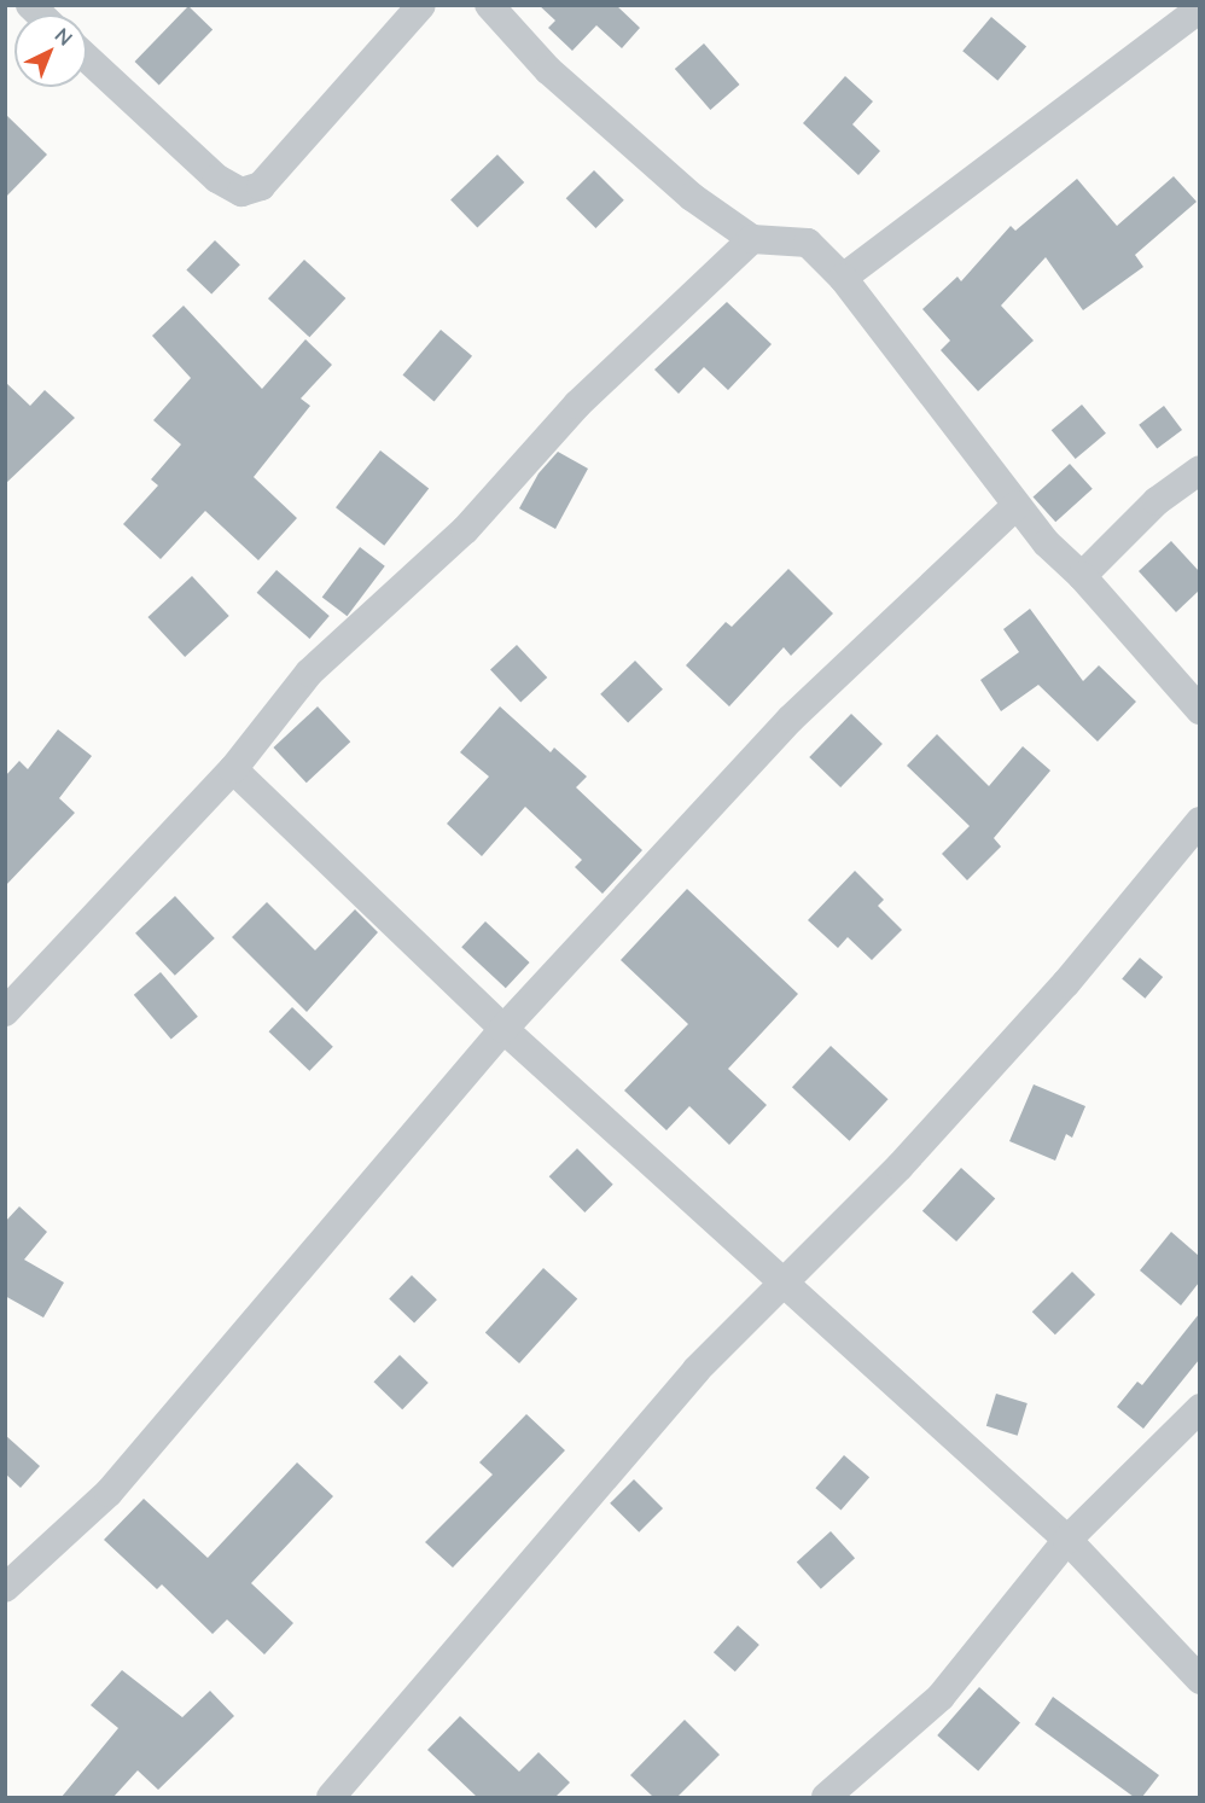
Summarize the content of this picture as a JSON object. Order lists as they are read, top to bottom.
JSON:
{
  "north": "top right"
}
